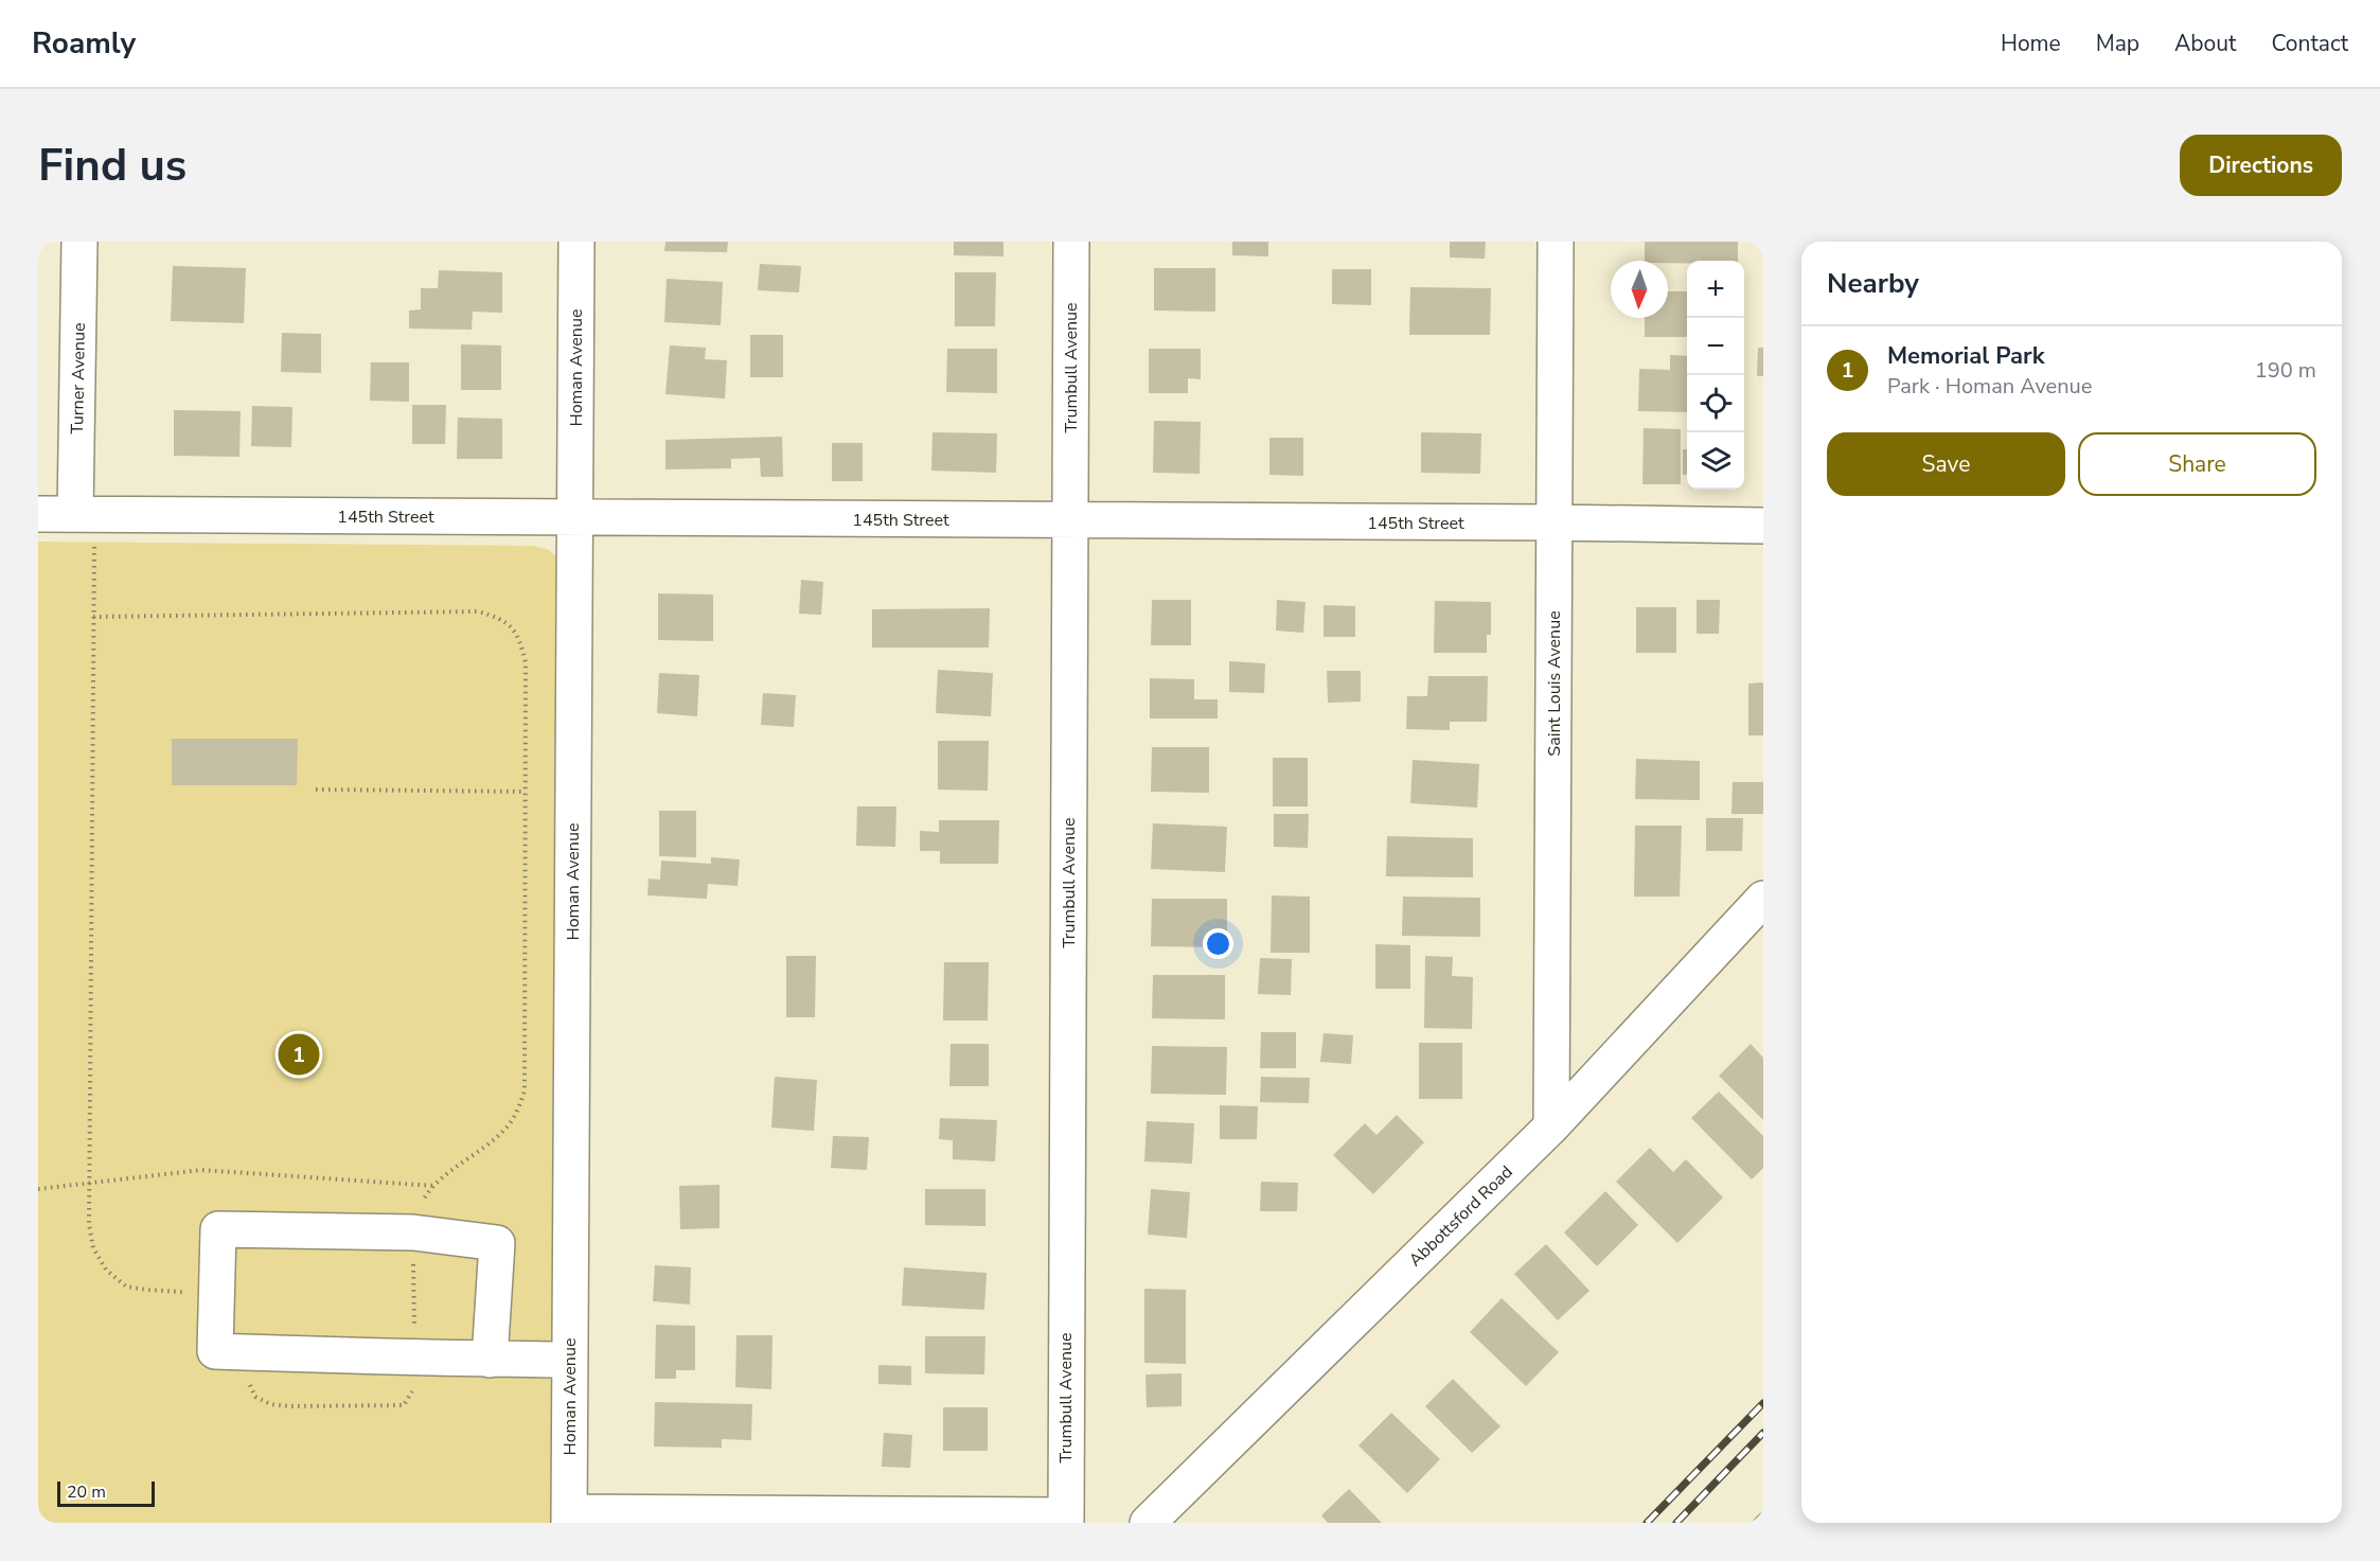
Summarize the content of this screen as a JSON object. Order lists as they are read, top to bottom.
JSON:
{
  "streets": {
    "street": [
      "Homan Avenue",
      "Trumbull Avenue",
      "Turner Avenue",
      "145th Street",
      "Saint Louis Avenue",
      "Abbottsford Road"
    ]
  },
  "crossings": [
    ["Homan Avenue", "145th Street"],
    ["Trumbull Avenue", "145th Street"],
    ["Turner Avenue", "145th Street"],
    ["145th Street", "Saint Louis Avenue"],
    ["Saint Louis Avenue", "Abbottsford Road"]
  ],
  "scale_bar": "20 m",
  "north": "bottom",
  "page": {
    "header": "Roamly",
    "nav": [
      "Home",
      "Map",
      "About",
      "Contact"
    ],
    "buttons": [
      "Directions",
      ["Save", "Share"]
    ],
    "title": "Find us",
    "heading": "Nearby",
    "map_buttons": ["+", "−"],
    "list": [
      {
        "mark": "1",
        "name": "Memorial Park",
        "note": "Park · Homan Avenue",
        "value": "190 m"
      }
    ],
    "pins": "1",
    "scale": "20 m"
  }
}
